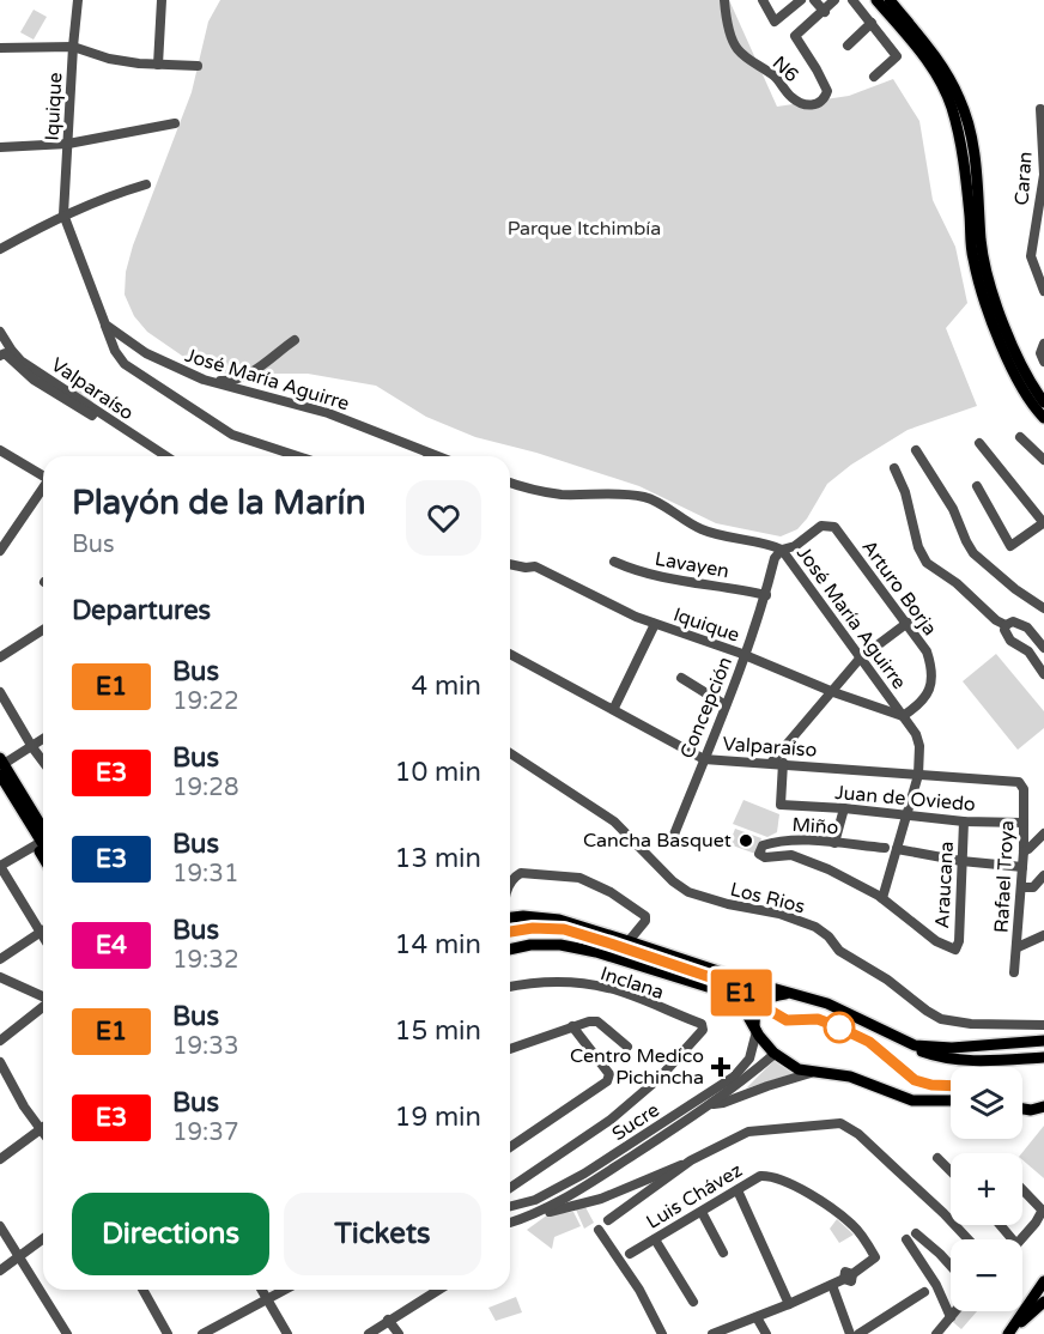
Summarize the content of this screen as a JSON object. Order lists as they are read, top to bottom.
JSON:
{
  "streets": {
    "street": [
      "N6",
      "Iquique",
      "Caran",
      "José María Aguirre",
      "Valparaíso",
      "Lavayen",
      "Arturo Borja",
      "Concepción",
      "Juan de Oviedo",
      "Miño",
      "Rafael Troya",
      "Araucana",
      "Los Rios",
      "Inclana",
      "Sucre",
      "Luis Chávez"
    ]
  },
  "crossings": [
    ["Iquique", "José María Aguirre"],
    ["Iquique", "Arturo Borja"],
    ["Iquique", "Concepción"],
    ["José María Aguirre", "Valparaíso"],
    ["José María Aguirre", "Arturo Borja"],
    ["José María Aguirre", "Concepción"],
    ["José María Aguirre", "Juan de Oviedo"],
    ["José María Aguirre", "Miño"],
    ["José María Aguirre", "Araucana"],
    ["Valparaíso", "Concepción"],
    ["Valparaíso", "Juan de Oviedo"],
    ["Valparaíso", "Rafael Troya"],
    ["Lavayen", "Concepción"],
    ["Arturo Borja", "Concepción"],
    ["Juan de Oviedo", "Rafael Troya"],
    ["Juan de Oviedo", "Araucana"],
    ["Miño", "Araucana"]
  ],
  "parks": ["Parque Itchimbía"],
  "places": {
    "other": ["Cancha Basquet"],
    "health": ["Centro Medico Pichincha"]
  },
  "lines": ["bus line E1"],
  "page": {
    "on_map": "E1",
    "heading": [
      ["Playón de la Marín", "Bus"],
      "Departures"
    ],
    "list": [
      {
        "mark": "E1",
        "name": "Bus",
        "note": "19:22",
        "value": "4 min"
      },
      {
        "mark": "E3",
        "name": "Bus",
        "note": "19:28",
        "value": "10 min"
      },
      {
        "mark": "E3",
        "name": "Bus",
        "note": "19:31",
        "value": "13 min"
      },
      {
        "mark": "E4",
        "name": "Bus",
        "note": "19:32",
        "value": "14 min"
      },
      {
        "mark": "E1",
        "name": "Bus",
        "note": "19:33",
        "value": "15 min"
      },
      {
        "mark": "E3",
        "name": "Bus",
        "note": "19:37",
        "value": "19 min"
      }
    ],
    "map_buttons": ["+", "−"],
    "buttons": ["Directions", "Tickets"]
  }
}
